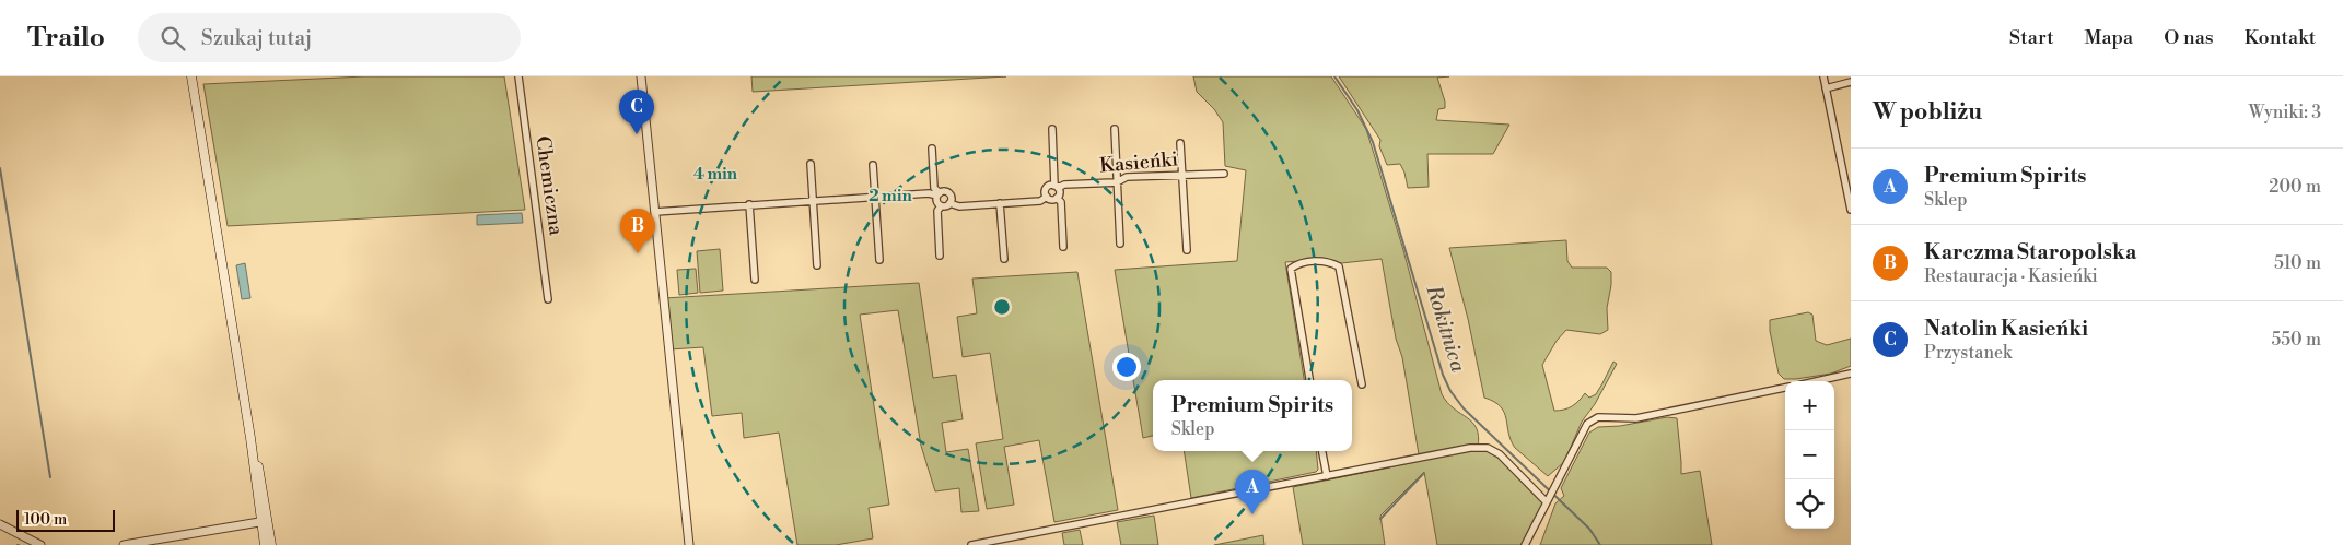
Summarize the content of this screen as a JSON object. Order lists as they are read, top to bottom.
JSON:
{
  "streets": {
    "street": ["Kasieńki", "Chemiczna"]
  },
  "water": ["Rokitnica"],
  "scale_bar": "100 m",
  "page": {
    "header": "Trailo",
    "search": "Szukaj tutaj",
    "nav": [
      "Start",
      "Mapa",
      "O nas",
      "Kontakt"
    ],
    "heading": ["W pobliżu", "Wyniki: 3"],
    "pins": ["C", "B", "A"],
    "list": [
      {
        "mark": "A",
        "name": "Premium Spirits",
        "note": "Sklep",
        "value": "200 m"
      },
      {
        "mark": "B",
        "name": "Karczma Staropolska",
        "note": "Restauracja · Kasieńki",
        "value": "510 m"
      },
      {
        "mark": "C",
        "name": "Natolin Kasieńki",
        "note": "Przystanek",
        "value": "550 m"
      }
    ],
    "popup": ["Premium Spirits", "Sklep"],
    "map_buttons": ["+", "−"],
    "scale": "100 m"
  },
  "rings": ["4 min", "2 min"]
}
